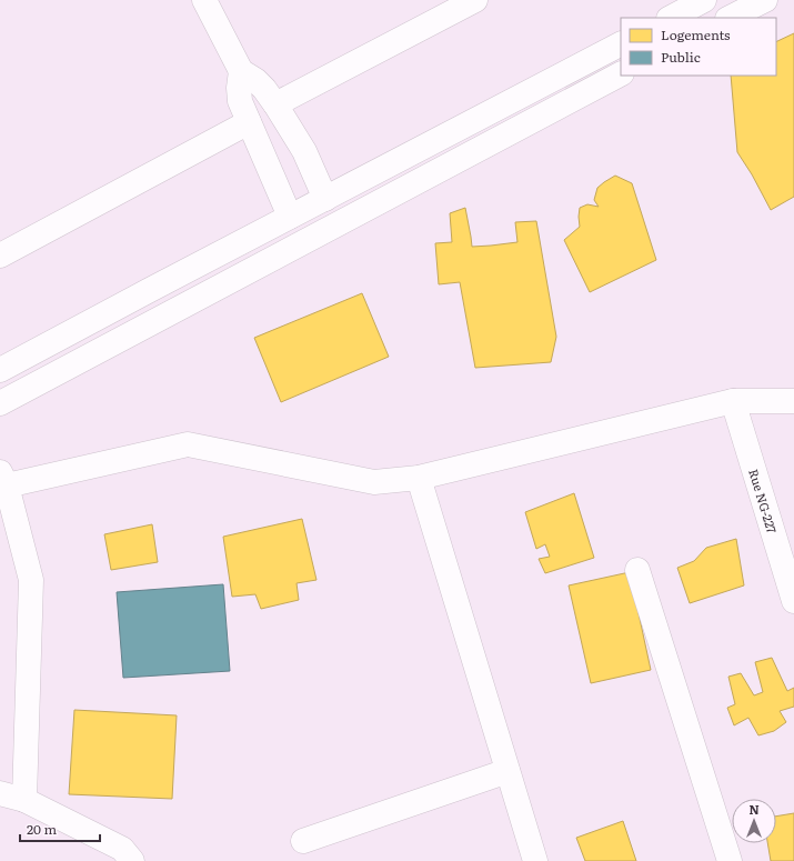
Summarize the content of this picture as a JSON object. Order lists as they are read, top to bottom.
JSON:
{
  "streets": {
    "main road": ["Rue NG-227"]
  },
  "legend": ["Logements", "Public"],
  "scale_bar": "20 m",
  "north": "top"
}
